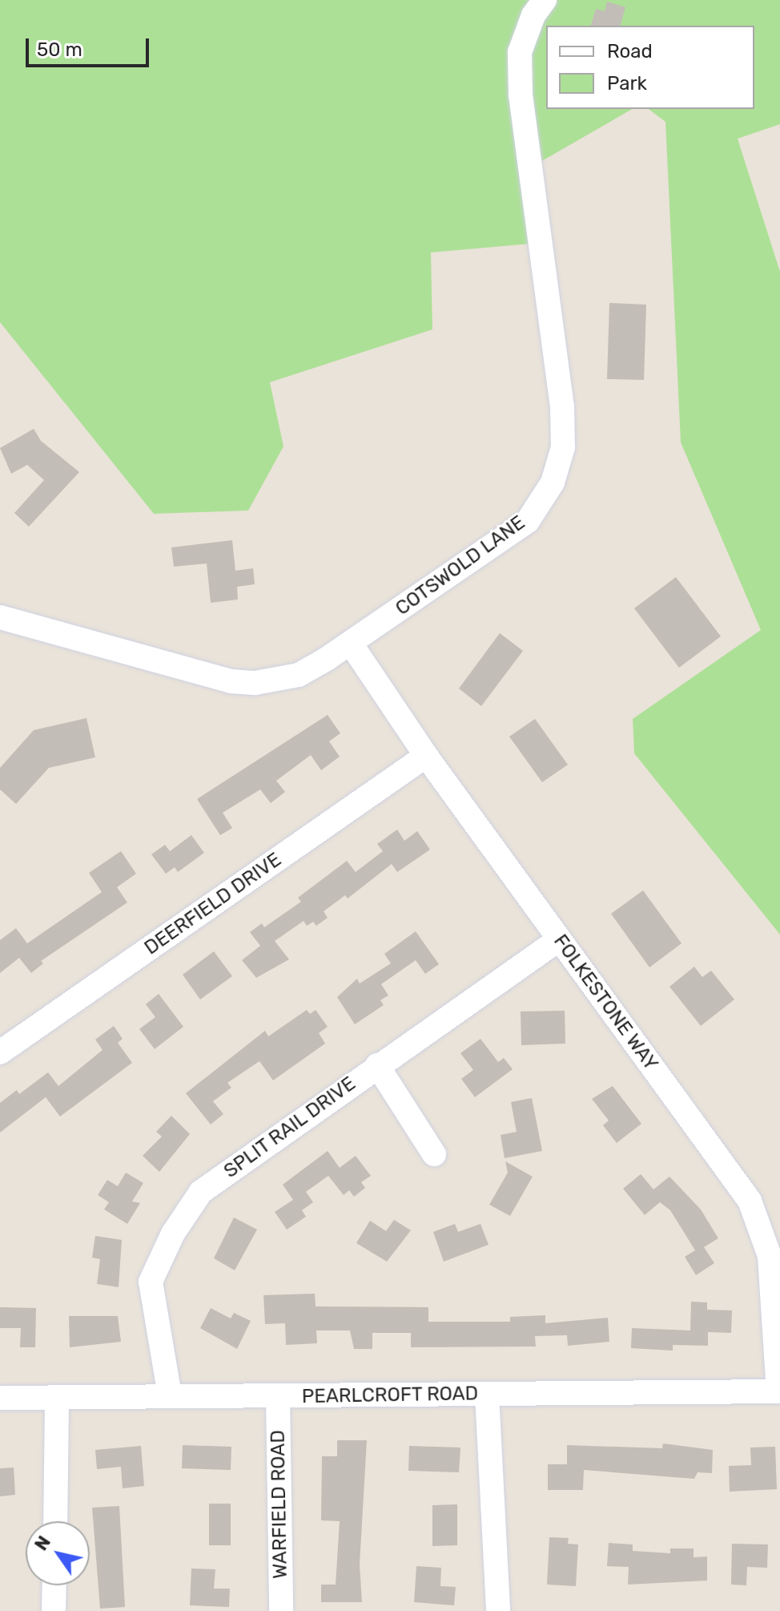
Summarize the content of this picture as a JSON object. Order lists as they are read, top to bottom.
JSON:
{
  "streets": {
    "street": [
      "COTSWOLD LANE",
      "DEERFIELD DRIVE",
      "FOLKESTONE WAY",
      "SPLIT RAIL DRIVE",
      "PEARLCROFT ROAD",
      "WARFIELD ROAD"
    ]
  },
  "crossings": [
    ["COTSWOLD LANE", "FOLKESTONE WAY"],
    ["DEERFIELD DRIVE", "FOLKESTONE WAY"],
    ["FOLKESTONE WAY", "SPLIT RAIL DRIVE"],
    ["FOLKESTONE WAY", "PEARLCROFT ROAD"],
    ["SPLIT RAIL DRIVE", "PEARLCROFT ROAD"],
    ["PEARLCROFT ROAD", "WARFIELD ROAD"]
  ],
  "legend": ["Road", "Park"],
  "scale_bar": "50 m",
  "north": "top left"
}
